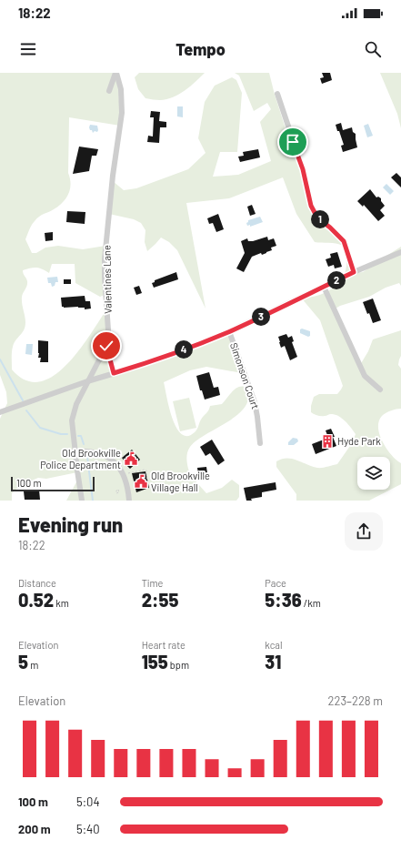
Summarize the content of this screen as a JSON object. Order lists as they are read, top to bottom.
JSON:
{
  "streets": {
    "street": ["Valentines Lane", "Simonson Court"]
  },
  "places": {
    "building": ["Hyde Park"],
    "public building": ["Old Brookville Police Department", "Old Brookville Village Hall"]
  },
  "scale_bar": "100 m",
  "page": {
    "status": "18:22",
    "header": "Tempo",
    "pins": [
      "1",
      "2",
      "3",
      "4"
    ],
    "scale": "100 m",
    "heading": ["Evening run", "18:22"],
    "stats": [
      ["Distance", "0.52 km"],
      ["Time", "2:55"],
      ["Pace", "5:36 /km"],
      ["Elevation", "5 m"],
      ["Heart rate", "155 bpm"],
      ["kcal", "31"]
    ],
    "chart": ["Elevation", "223–228 m"],
    "list": [
      {
        "name": "100 m",
        "note": "5:04"
      },
      {
        "name": "200 m",
        "note": "5:40"
      }
    ]
  }
}
